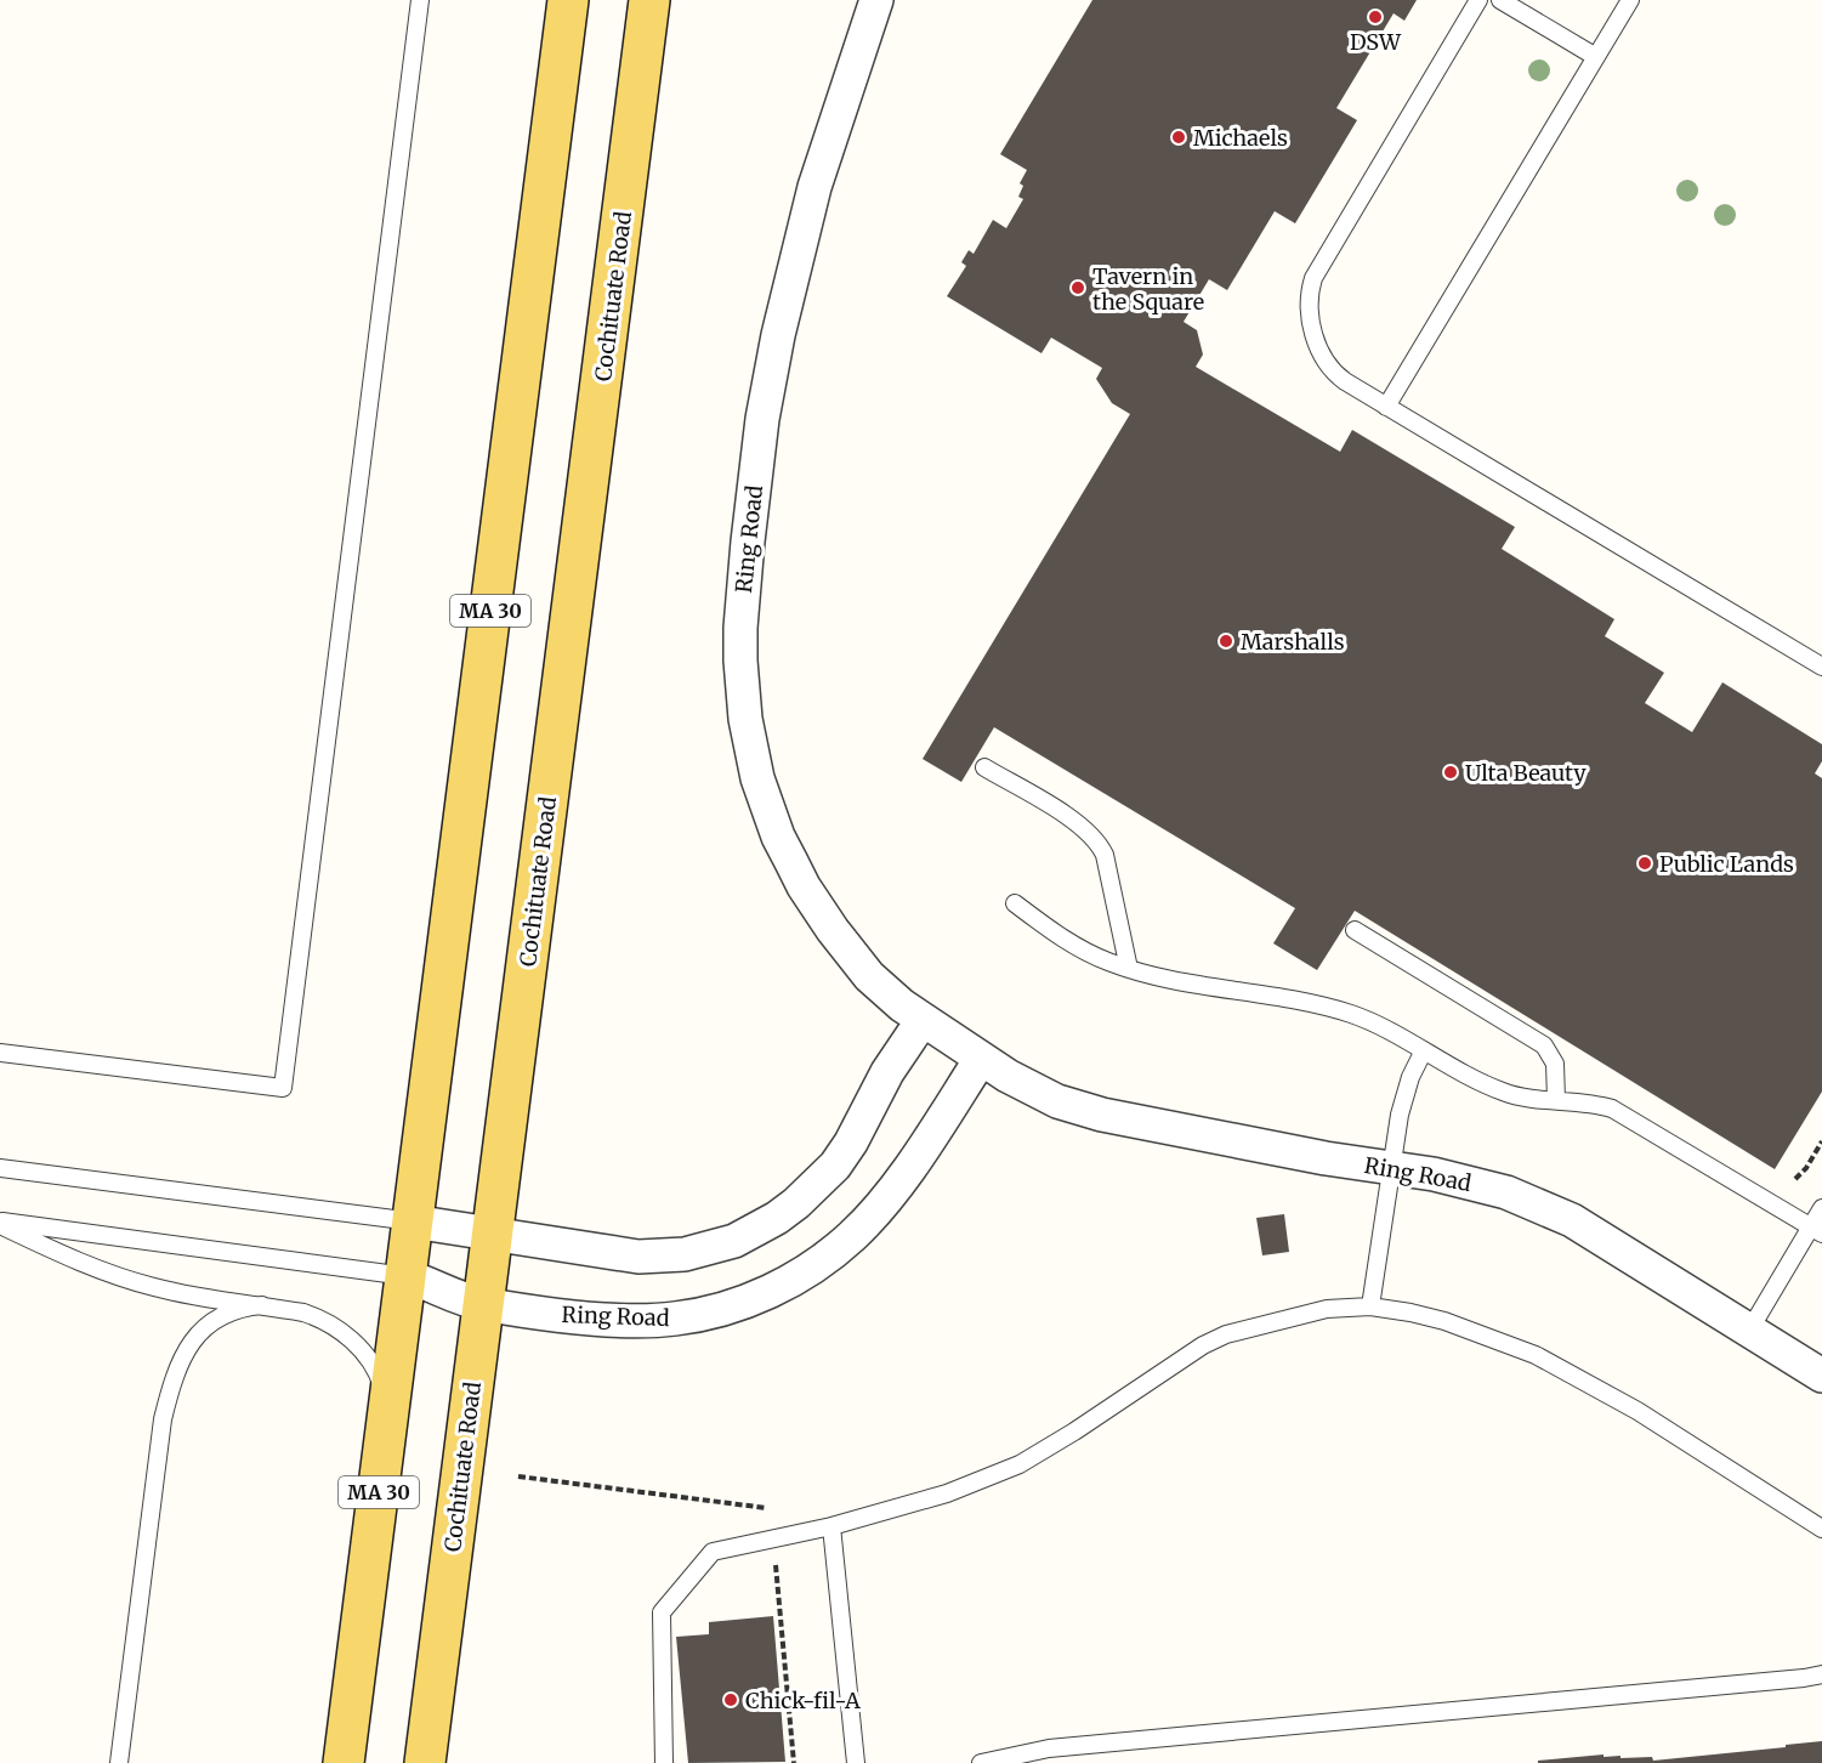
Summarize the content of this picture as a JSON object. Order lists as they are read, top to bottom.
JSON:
{
  "streets": {
    "main road": ["Cochituate Road", "MA 30"],
    "street": ["Ring Road"]
  },
  "crossings": [
    ["Cochituate Road", "Ring Road"],
    ["Ring Road", "MA 30"]
  ],
  "places": [
    "DSW",
    "Michaels",
    "Tavern in the Square",
    "Marshalls",
    "Ulta Beauty",
    "Public Lands",
    "Chick-fil-A"
  ]
}
